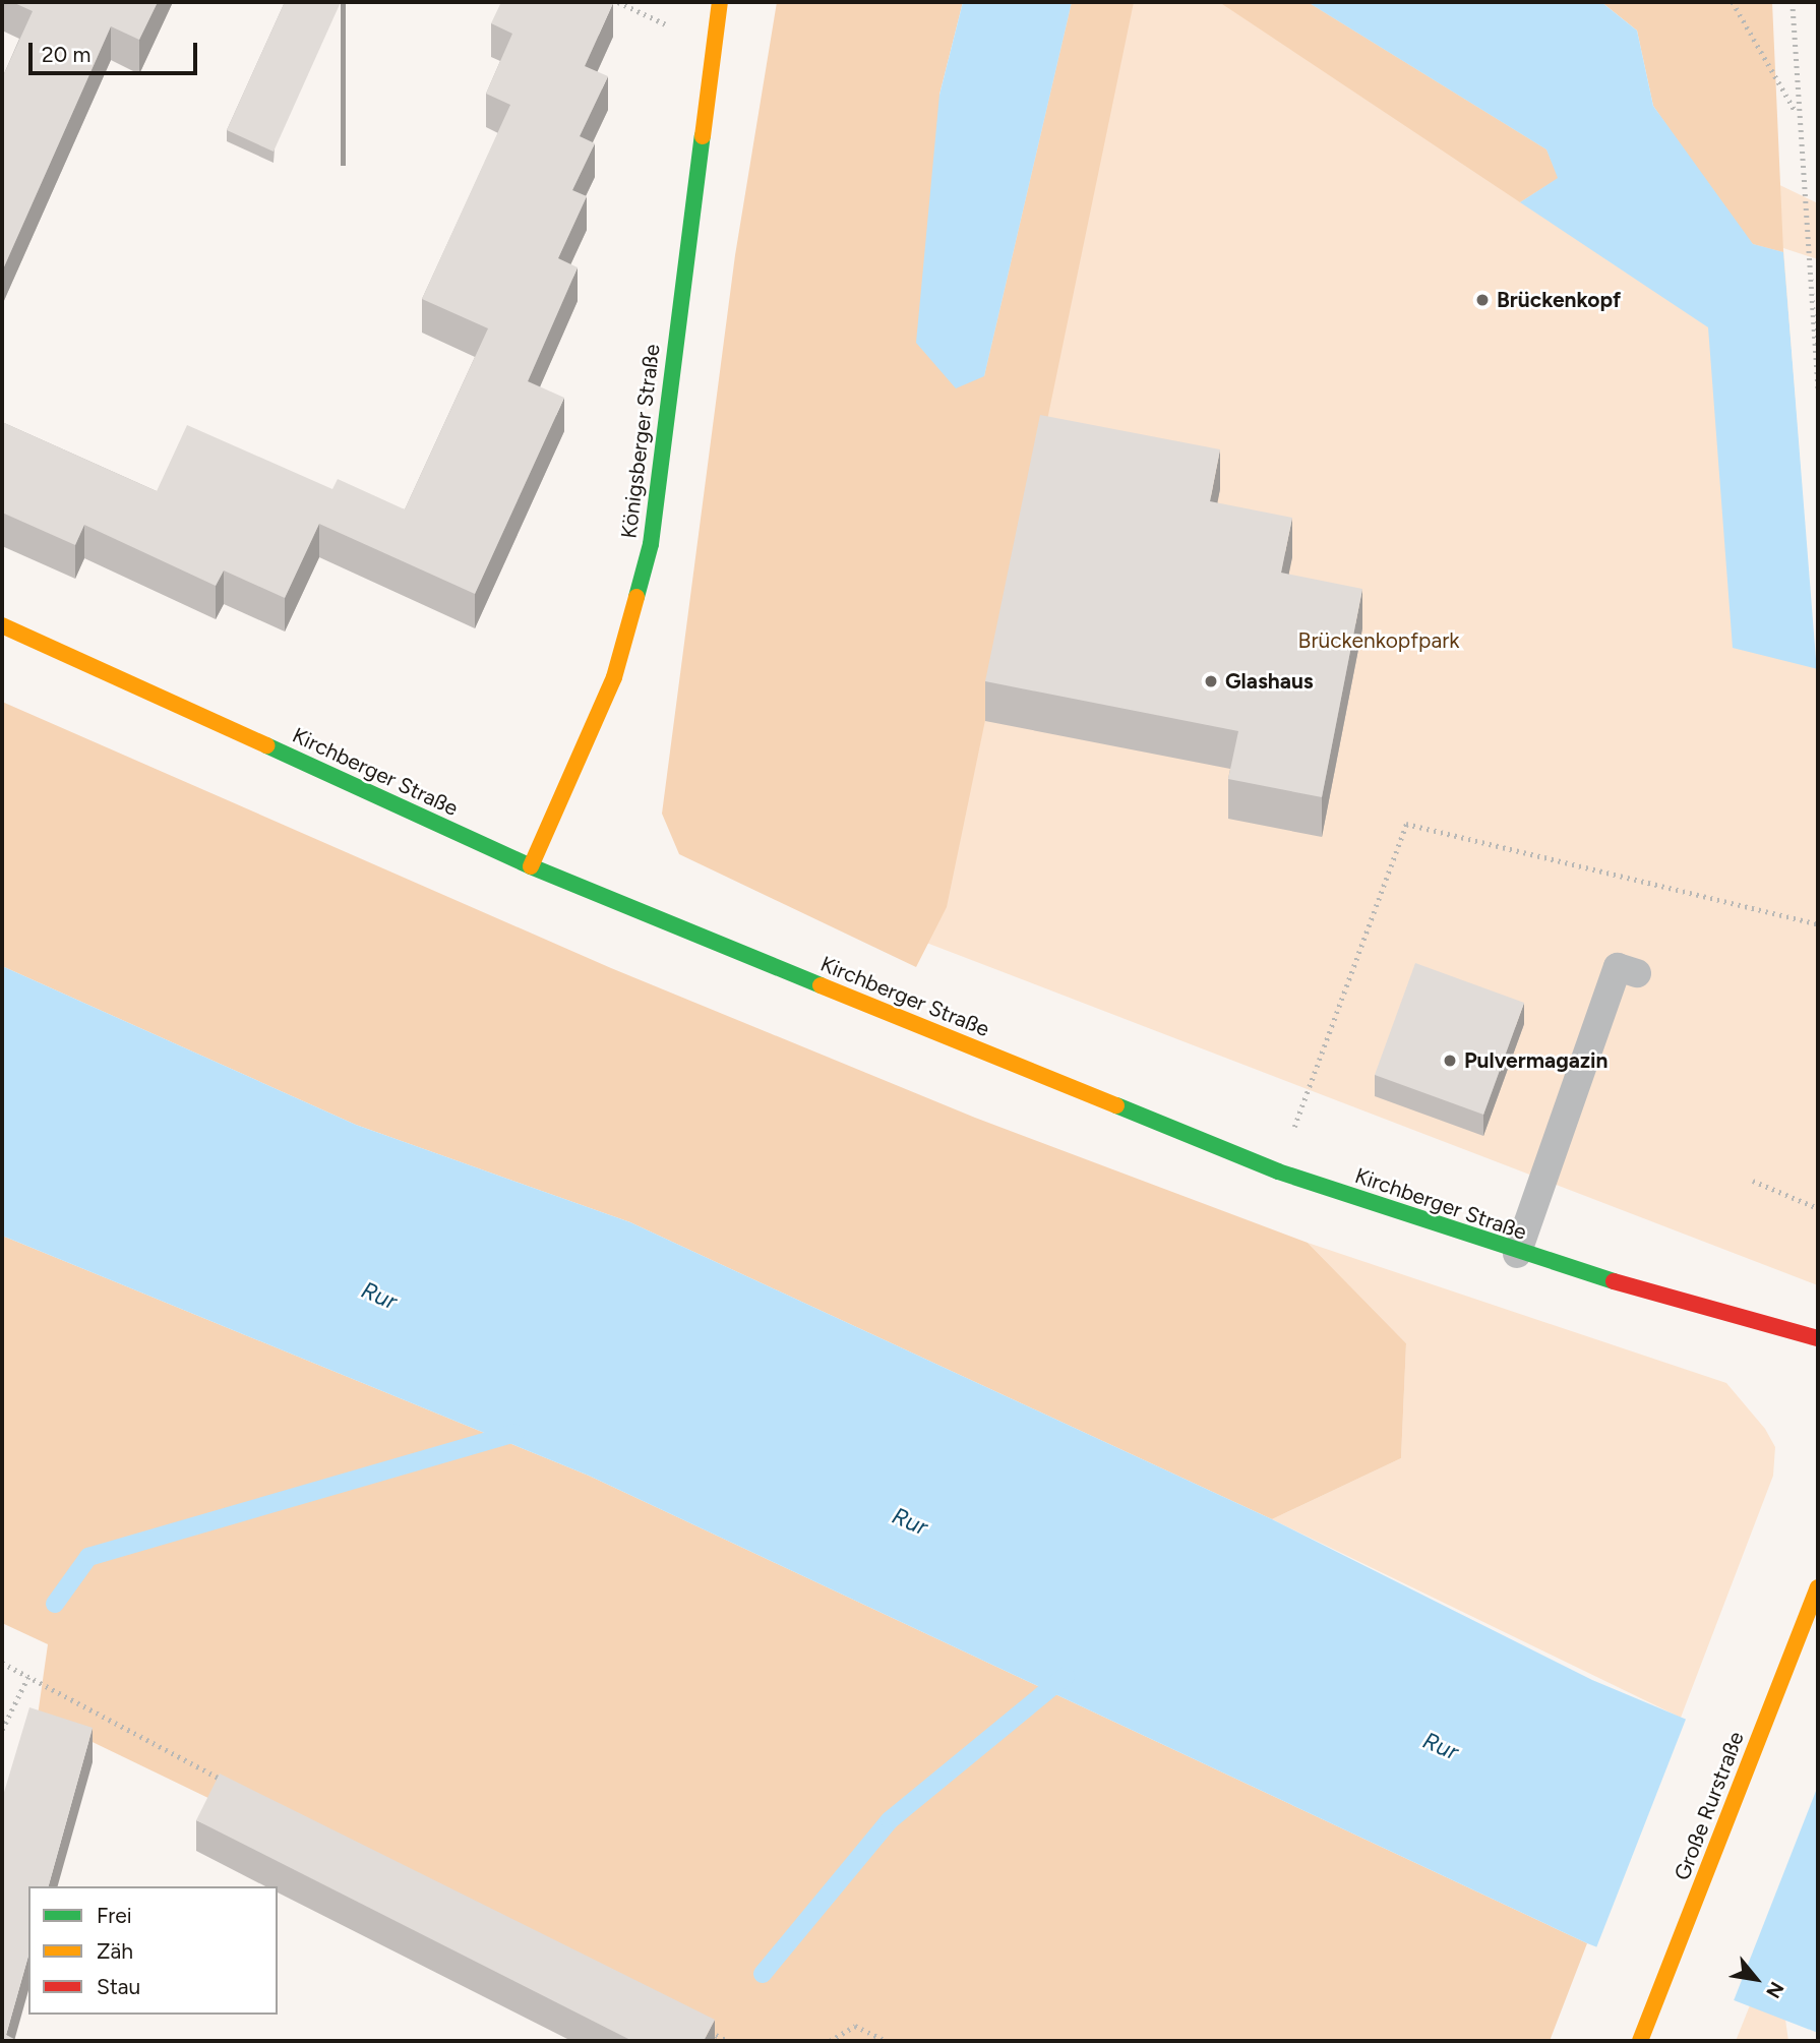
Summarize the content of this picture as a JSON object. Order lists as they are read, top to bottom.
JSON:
{
  "streets": {
    "main road": ["Königsberger Straße", "Kirchberger Straße", "Große Rurstraße"]
  },
  "crossings": [
    ["Königsberger Straße", "Kirchberger Straße"]
  ],
  "water": ["Rur"],
  "parks": ["Brückenkopfpark"],
  "places": ["Brückenkopf", "Glashaus", "Pulvermagazin"],
  "legend": ["Frei", "Zäh", "Stau"],
  "scale_bar": "20 m",
  "north": "bottom right"
}
